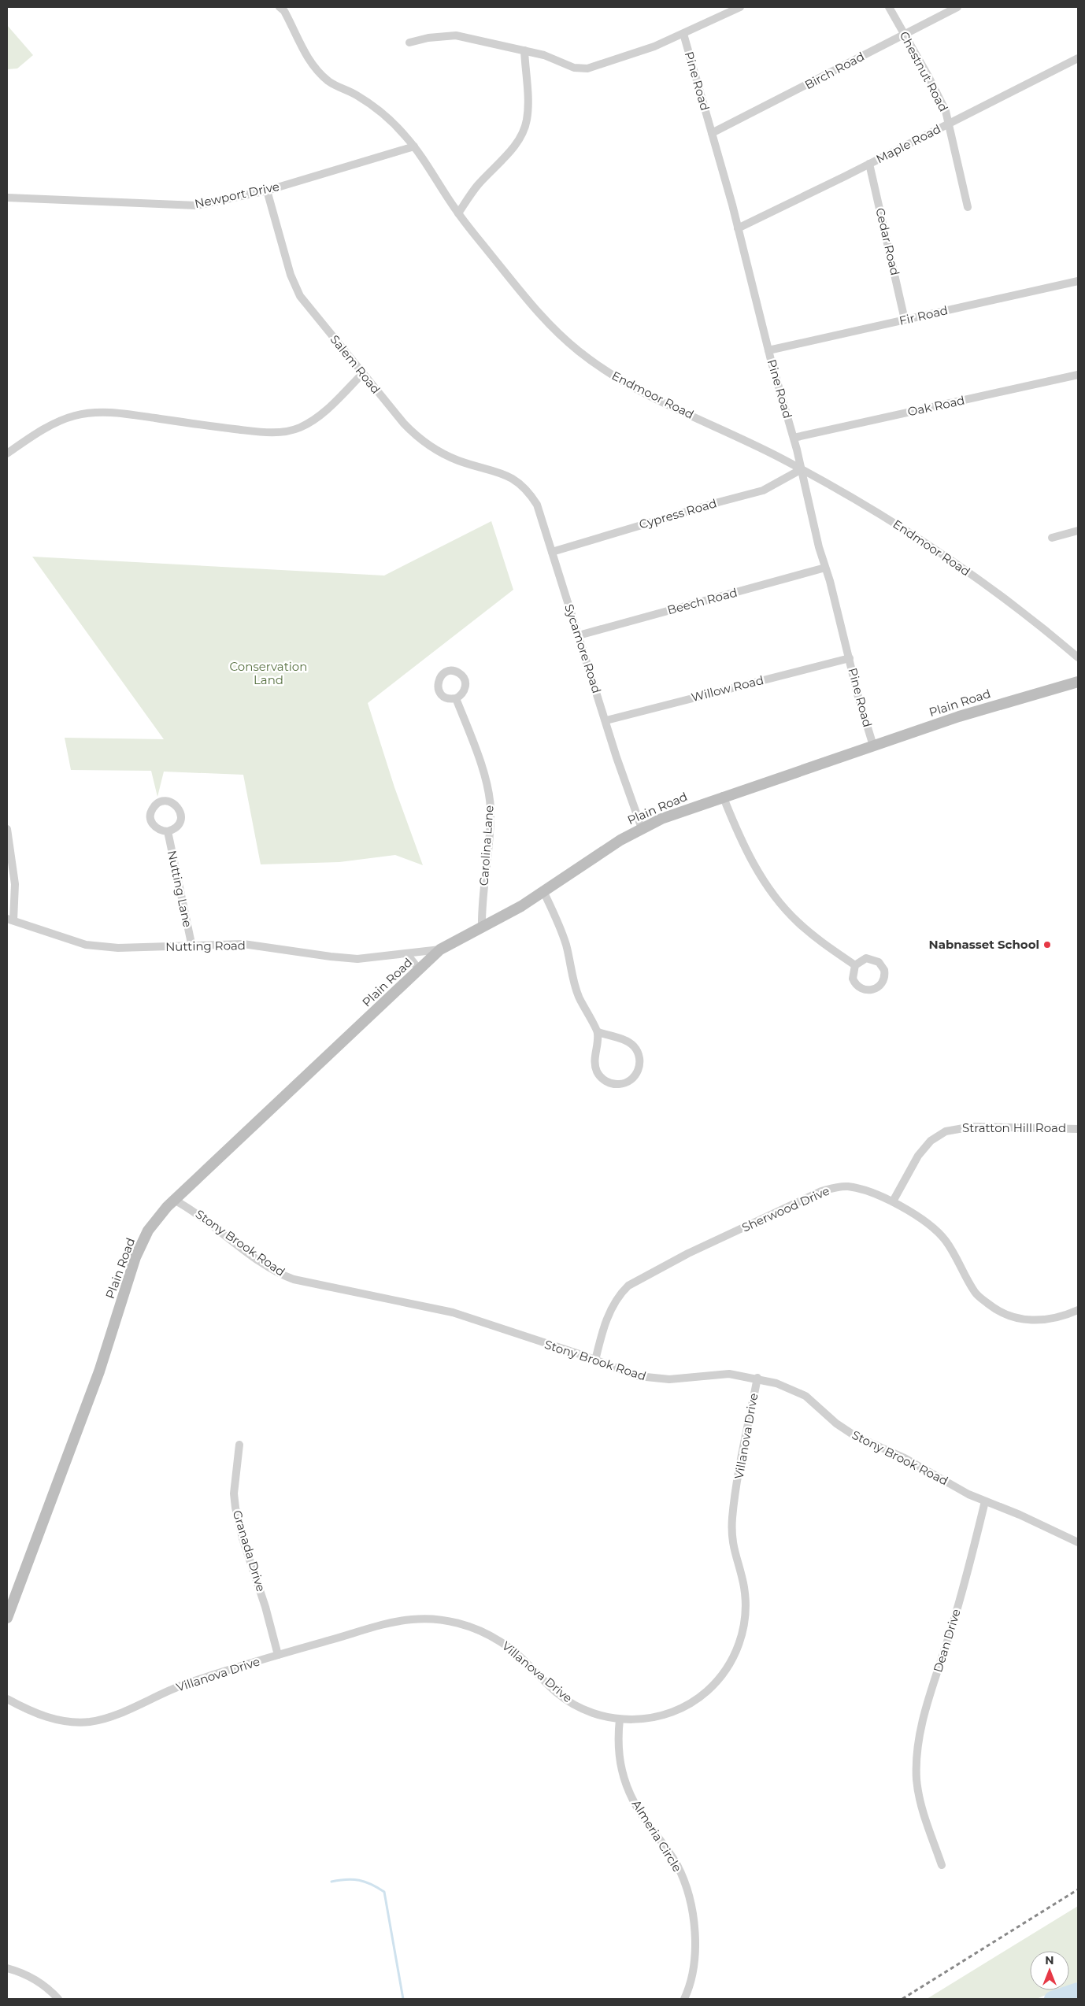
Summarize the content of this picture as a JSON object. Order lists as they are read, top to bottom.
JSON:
{
  "streets": {
    "main road": ["Plain Road"],
    "street": [
      "Birch Road",
      "Chestnut Road",
      "Pine Road",
      "Maple Road",
      "Newport Drive",
      "Cedar Road",
      "Fir Road",
      "Salem Road",
      "Endmoor Road",
      "Oak Road",
      "Cypress Road",
      "Beech Road",
      "Sycamore Road",
      "Willow Road",
      "Carolina Lane",
      "Nutting Lane",
      "Nutting Road",
      "Stratton Hill Road",
      "Sherwood Drive",
      "Stony Brook Road",
      "Villanova Drive",
      "Granada Drive",
      "Dean Drive",
      "Almeria Circle"
    ]
  },
  "crossings": [
    ["Birch Road", "Chestnut Road"],
    ["Birch Road", "Pine Road"],
    ["Chestnut Road", "Maple Road"],
    ["Pine Road", "Maple Road"],
    ["Pine Road", "Fir Road"],
    ["Pine Road", "Endmoor Road"],
    ["Pine Road", "Oak Road"],
    ["Pine Road", "Cypress Road"],
    ["Pine Road", "Beech Road"],
    ["Pine Road", "Willow Road"],
    ["Pine Road", "Plain Road"],
    ["Maple Road", "Cedar Road"],
    ["Newport Drive", "Salem Road"],
    ["Newport Drive", "Endmoor Road"],
    ["Cedar Road", "Fir Road"],
    ["Salem Road", "Sycamore Road"],
    ["Endmoor Road", "Cypress Road"],
    ["Cypress Road", "Sycamore Road"],
    ["Beech Road", "Sycamore Road"],
    ["Sycamore Road", "Willow Road"],
    ["Sycamore Road", "Plain Road"],
    ["Plain Road", "Carolina Lane"],
    ["Plain Road", "Nutting Road"],
    ["Plain Road", "Stony Brook Road"],
    ["Nutting Lane", "Nutting Road"],
    ["Stratton Hill Road", "Sherwood Drive"],
    ["Sherwood Drive", "Stony Brook Road"],
    ["Stony Brook Road", "Villanova Drive"],
    ["Stony Brook Road", "Dean Drive"],
    ["Villanova Drive", "Granada Drive"],
    ["Villanova Drive", "Almeria Circle"]
  ],
  "parks": ["Conservation Land"],
  "places": ["Nabnasset School"],
  "north": "top"
}
